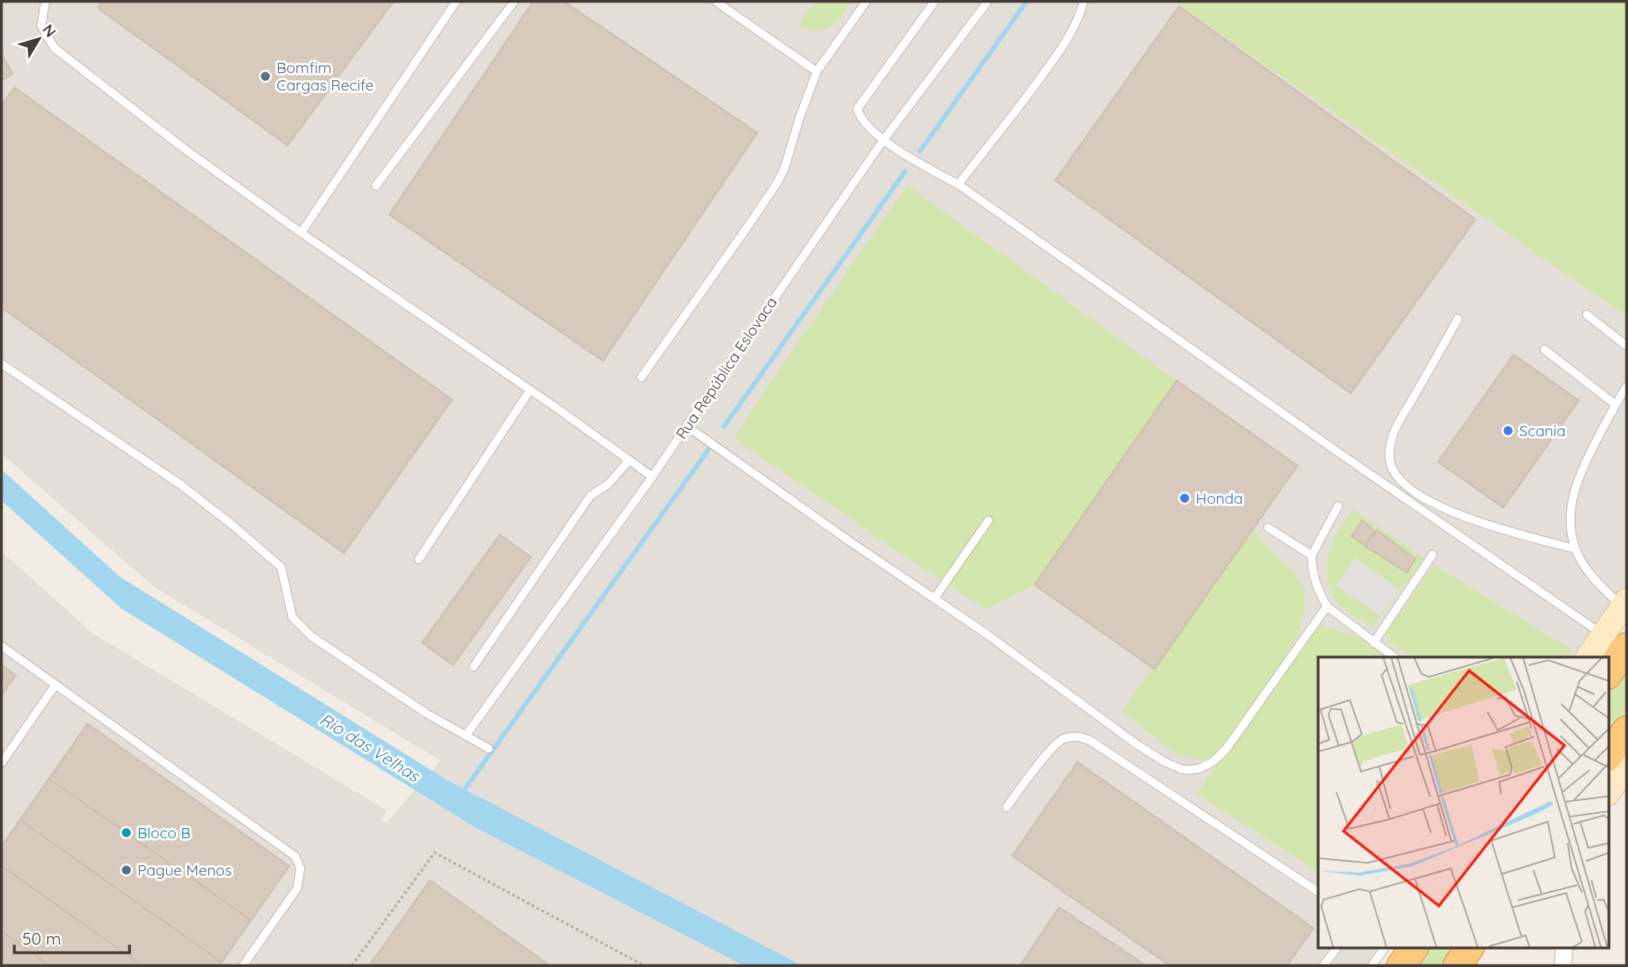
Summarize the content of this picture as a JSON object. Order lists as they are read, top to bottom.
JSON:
{
  "streets": {
    "lane": ["Rua República Eslovaca"]
  },
  "water": ["Rio das Velhas"],
  "places": [
    "Bomfim Cargas Recife",
    "Scania",
    "Honda",
    "Bloco B",
    "Pague Menos"
  ],
  "scale_bar": "50 m",
  "north": "top right"
}
